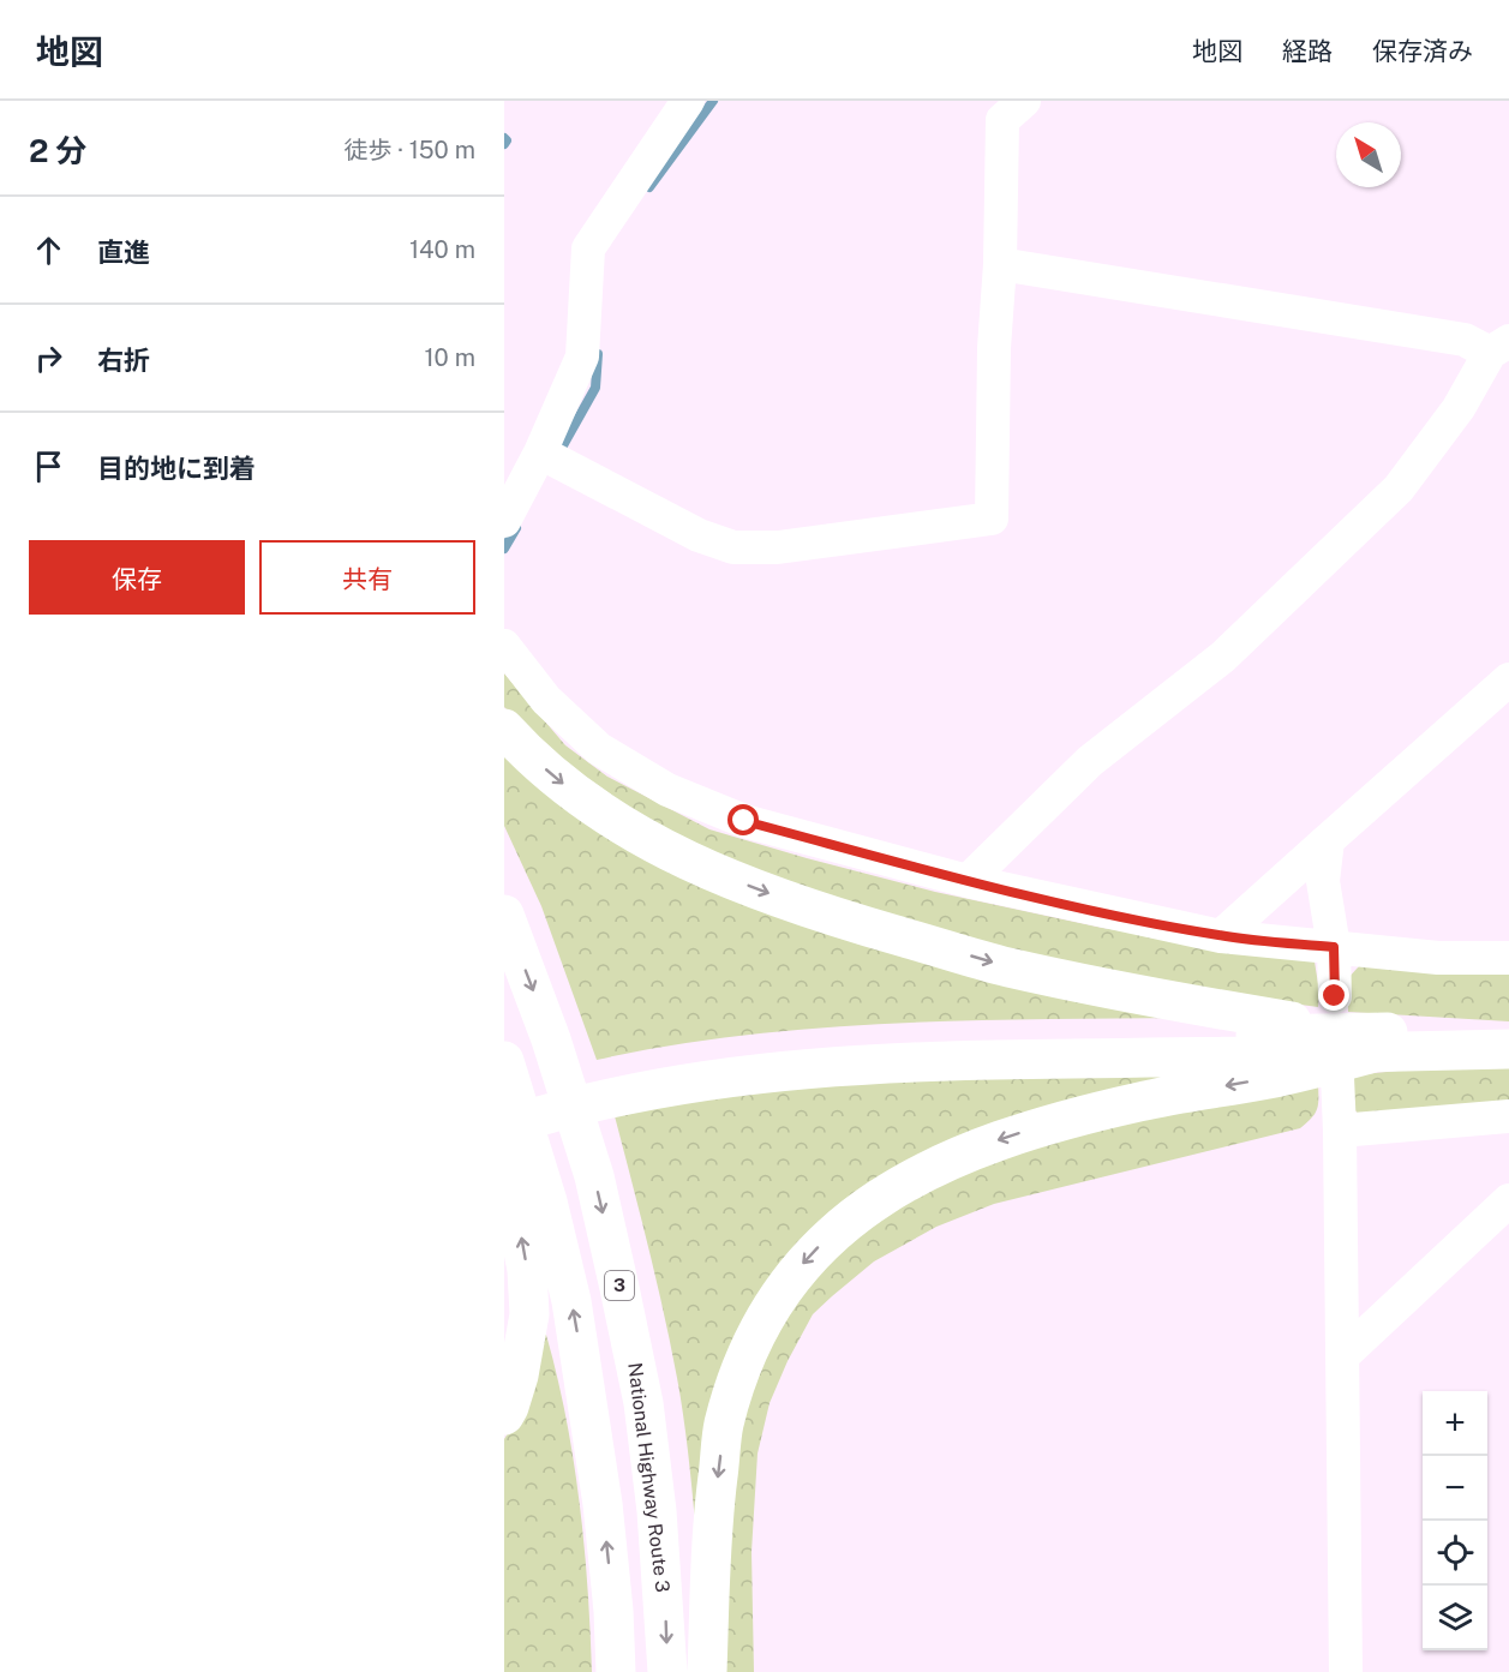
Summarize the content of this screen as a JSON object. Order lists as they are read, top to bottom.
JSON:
{
  "streets": {
    "highway": ["3", "National Highway Route 3"]
  },
  "north": "top left",
  "page": {
    "header": "地図",
    "nav": ["地図", "経路", "保存済み"],
    "heading": ["2 分", "徒歩 · 150 m"],
    "list": [
      ["直進", "140 m"],
      ["右折", "10 m"],
      "目的地に到着"
    ],
    "buttons": ["保存", "共有"],
    "map_buttons": ["+", "−"]
  }
}
